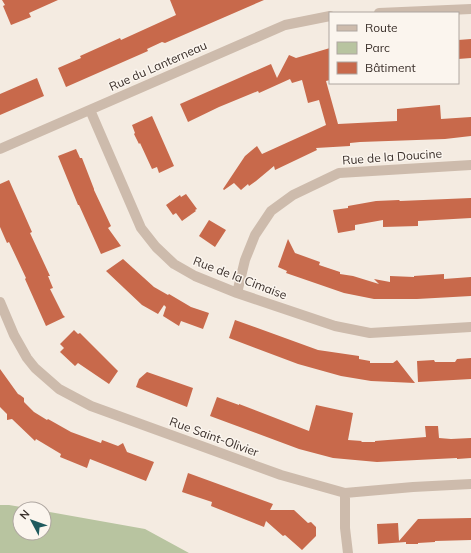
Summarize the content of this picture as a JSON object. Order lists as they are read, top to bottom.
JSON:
{
  "streets": {
    "street": [
      "Rue du Lanterneau",
      "Rue de la Doucine",
      "Rue de la Cimaise",
      "Rue Saint-Olivier"
    ]
  },
  "crossings": [
    ["Rue du Lanterneau", "Rue de la Cimaise"],
    ["Rue de la Doucine", "Rue de la Cimaise"]
  ],
  "legend": ["Route", "Parc", "Bâtiment"],
  "north": "top left"
}
